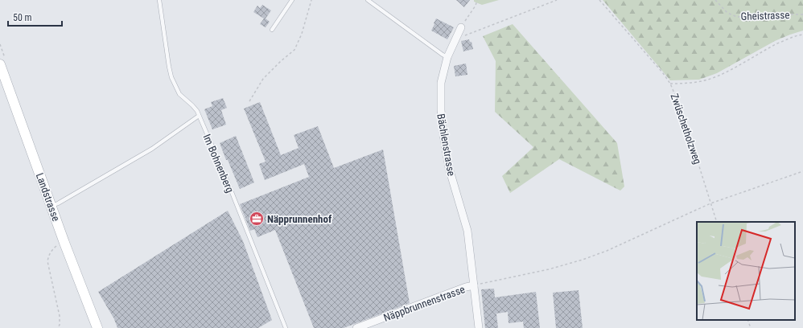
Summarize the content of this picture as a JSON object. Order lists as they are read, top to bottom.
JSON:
{
  "streets": {
    "main road": ["Landstrasse"],
    "street": ["Bächlenstrasse", "Näppbrunnenstrasse"],
    "lane": ["Im Bohnenberg"],
    "path": ["Gheistrasse", "Zwüschetholzweg"]
  },
  "crossings": [
    ["Bächlenstrasse", "Näppbrunnenstrasse"]
  ],
  "places": {
    "office": ["Näpprunnenhof"]
  },
  "scale_bar": "50 m"
}
